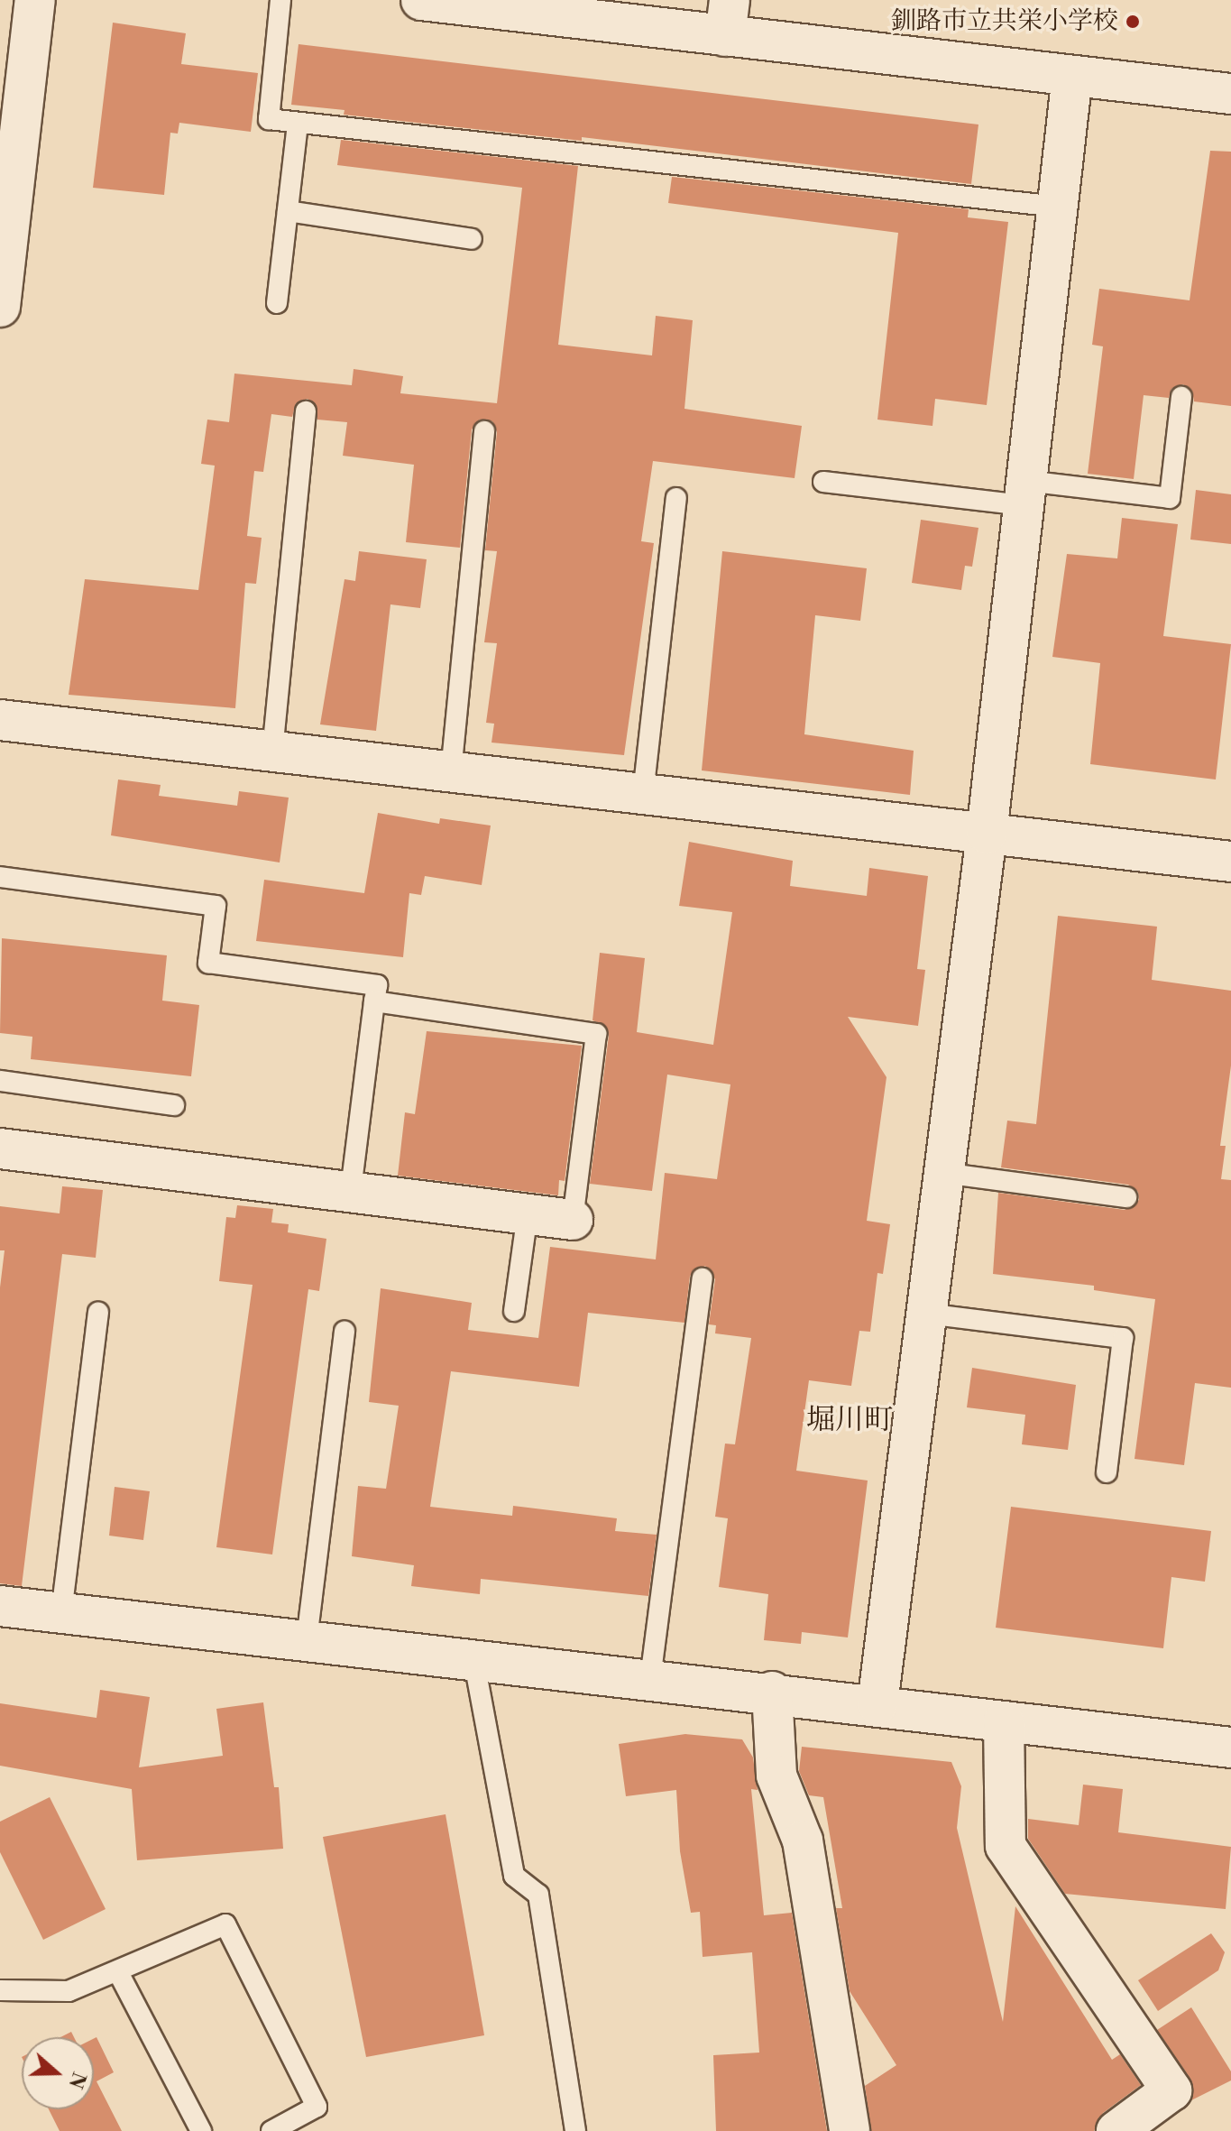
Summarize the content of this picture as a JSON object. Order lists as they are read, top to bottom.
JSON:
{
  "districts": ["堀川町"],
  "places": ["釧路市立共栄小学校"],
  "north": "right"
}
